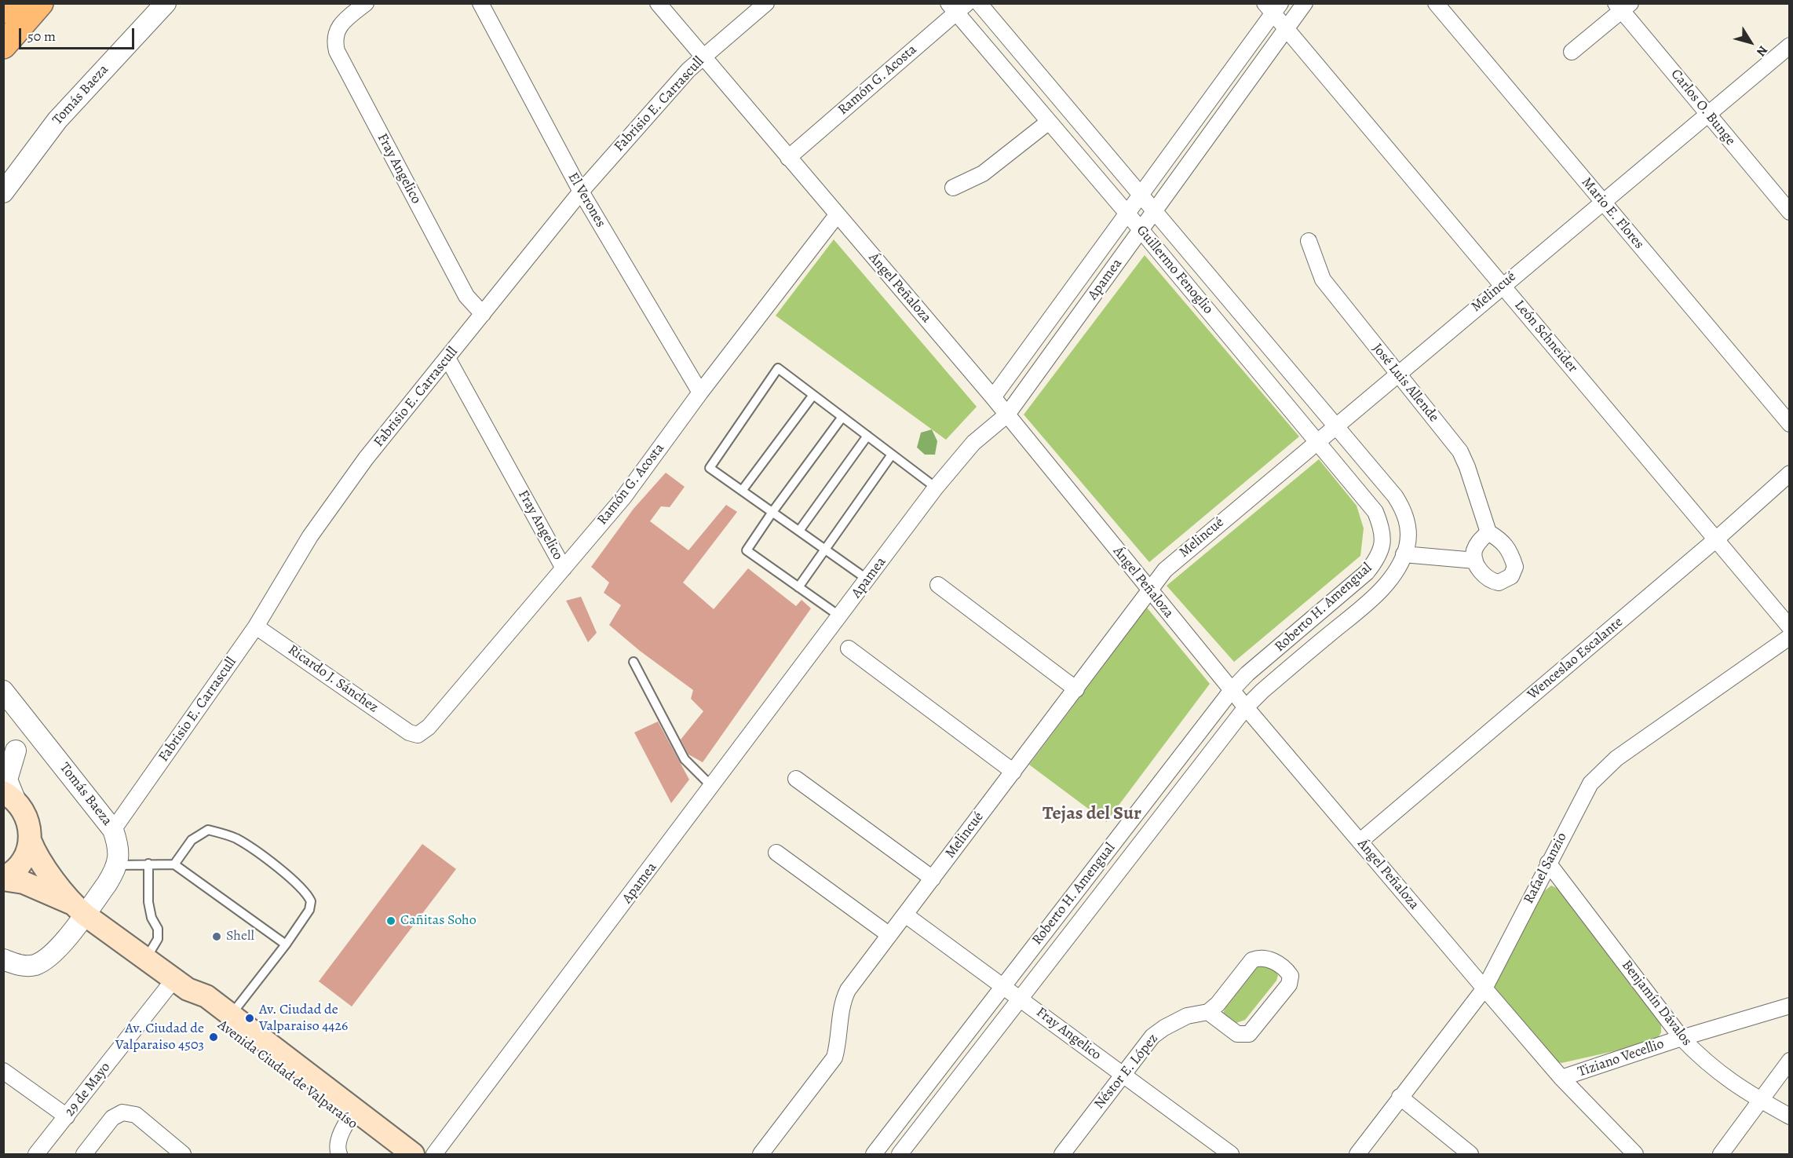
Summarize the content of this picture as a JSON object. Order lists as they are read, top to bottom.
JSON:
{
  "streets": {
    "main road": ["Avenida Ciudad de Valparaíso"],
    "street": [
      "Ramón G. Acosta",
      "Tomás Baeza",
      "Fabrisio E. Carrascull",
      "Carlos O. Bunge",
      "Fray Angelico",
      "El Verones",
      "Mario E. Flores",
      "Guillermo Fenoglio",
      "Apamea",
      "Ángel Peñaloza",
      "Melincué",
      "León Schneider",
      "José Luis Allende",
      "Roberto H. Amengual",
      "Wenceslao Escalante",
      "Ricardo J. Sánchez",
      "Rafael Sanzio",
      "Benjamín Dávalos",
      "Tiziano Vecellio",
      "Néstor E. López",
      "29 de Mayo"
    ]
  },
  "crossings": [
    ["Ramón G. Acosta", "Fray Angelico"],
    ["Ramón G. Acosta", "El Verones"],
    ["Ramón G. Acosta", "Guillermo Fenoglio"],
    ["Ramón G. Acosta", "Ángel Peñaloza"],
    ["Ramón G. Acosta", "Ricardo J. Sánchez"],
    ["Tomás Baeza", "Fabrisio E. Carrascull"],
    ["Tomás Baeza", "Avenida Ciudad de Valparaíso"],
    ["Fabrisio E. Carrascull", "Fray Angelico"],
    ["Fabrisio E. Carrascull", "El Verones"],
    ["Fabrisio E. Carrascull", "Ángel Peñaloza"],
    ["Fabrisio E. Carrascull", "Ricardo J. Sánchez"],
    ["Carlos O. Bunge", "Melincué"],
    ["Fray Angelico", "Melincué"],
    ["Fray Angelico", "Roberto H. Amengual"],
    ["Fray Angelico", "Néstor E. López"],
    ["Mario E. Flores", "Melincué"],
    ["Guillermo Fenoglio", "Apamea"],
    ["Guillermo Fenoglio", "Melincué"],
    ["Guillermo Fenoglio", "Roberto H. Amengual"],
    ["Apamea", "Ángel Peñaloza"],
    ["Apamea", "León Schneider"],
    ["Ángel Peñaloza", "Melincué"],
    ["Ángel Peñaloza", "Roberto H. Amengual"],
    ["Ángel Peñaloza", "Wenceslao Escalante"],
    ["Ángel Peñaloza", "Rafael Sanzio"],
    ["Ángel Peñaloza", "Tiziano Vecellio"],
    ["Melincué", "León Schneider"],
    ["Melincué", "José Luis Allende"],
    ["León Schneider", "Wenceslao Escalante"],
    ["Rafael Sanzio", "Benjamín Dávalos"],
    ["Benjamín Dávalos", "Tiziano Vecellio"],
    ["Avenida Ciudad de Valparaíso", "29 de Mayo"]
  ],
  "districts": ["Tejas del Sur"],
  "places": [
    "Cañitas Soho",
    "Shell",
    "Av. Ciudad de Valparaiso 4426",
    "Av. Ciudad de Valparaiso 4503"
  ],
  "scale_bar": "50 m",
  "north": "bottom right"
}
